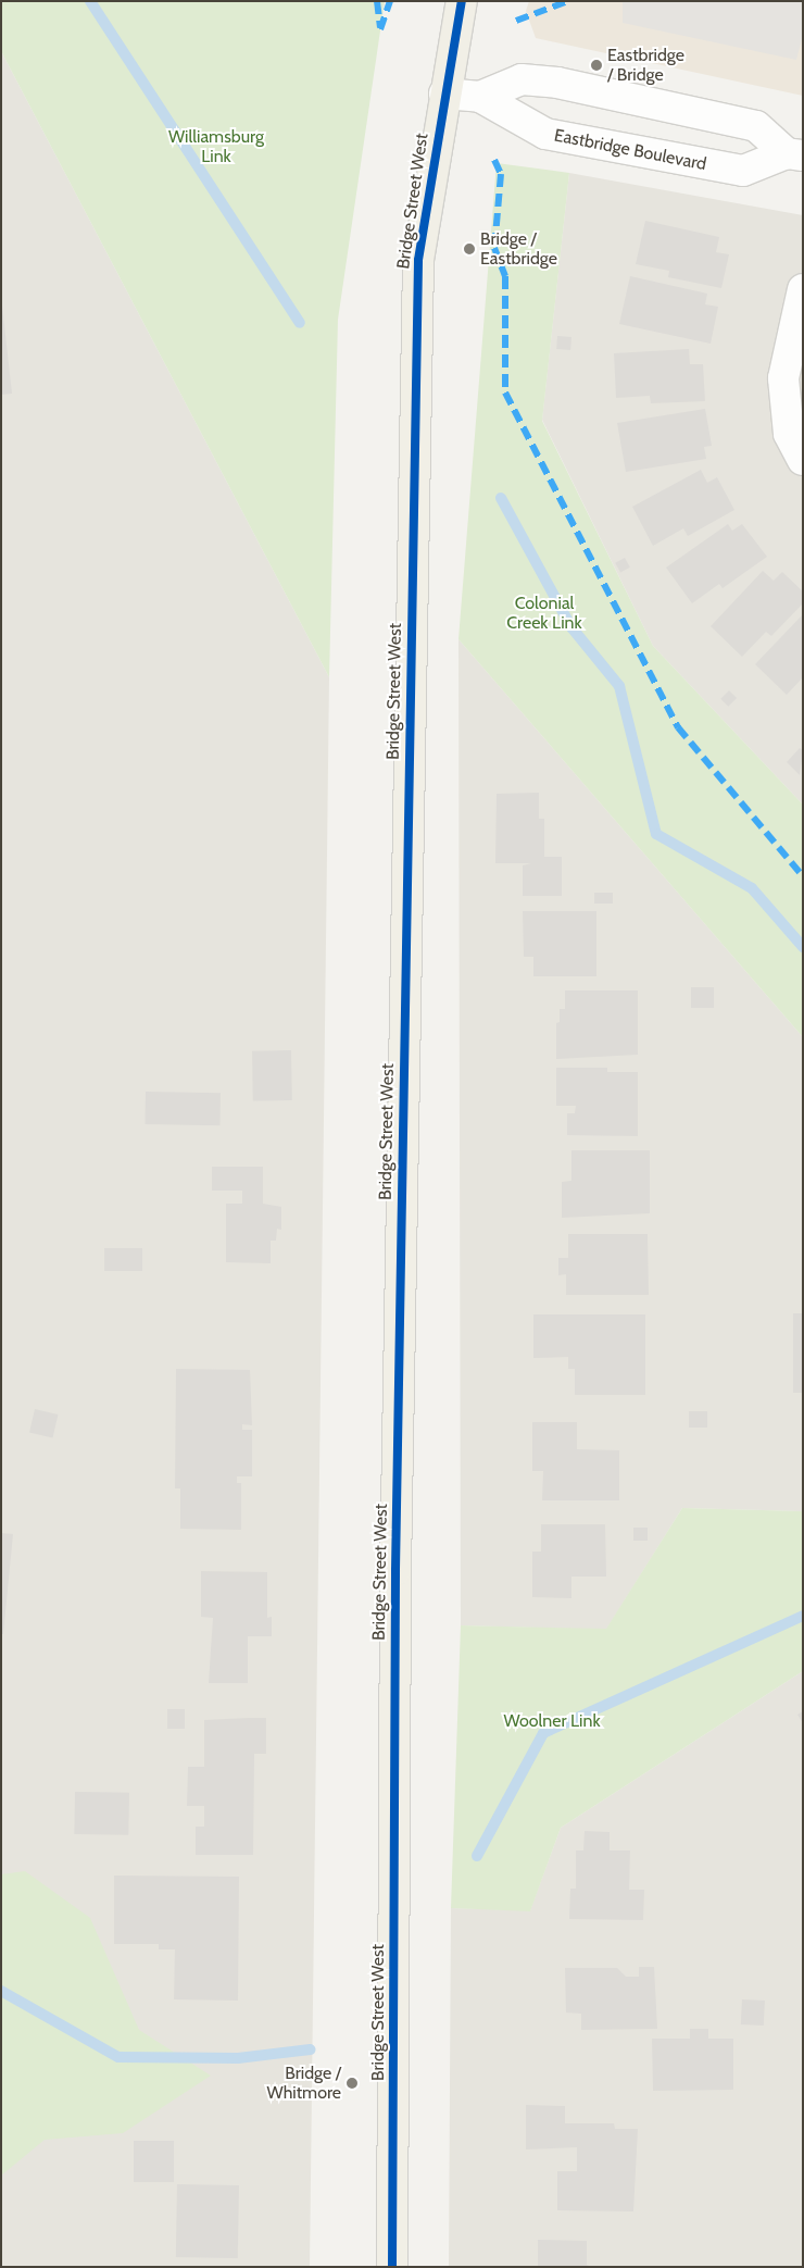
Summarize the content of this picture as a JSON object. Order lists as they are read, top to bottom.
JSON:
{
  "streets": {
    "main road": ["Bridge Street West"],
    "street": ["Eastbridge Boulevard"]
  },
  "crossings": [
    ["Eastbridge Boulevard", "Bridge Street West"]
  ],
  "parks": ["Williamsburg Link", "Colonial Creek Link", "Woolner Link"],
  "places": ["Eastbridge / Bridge", "Bridge / Eastbridge", "Bridge / Whitmore"]
}
